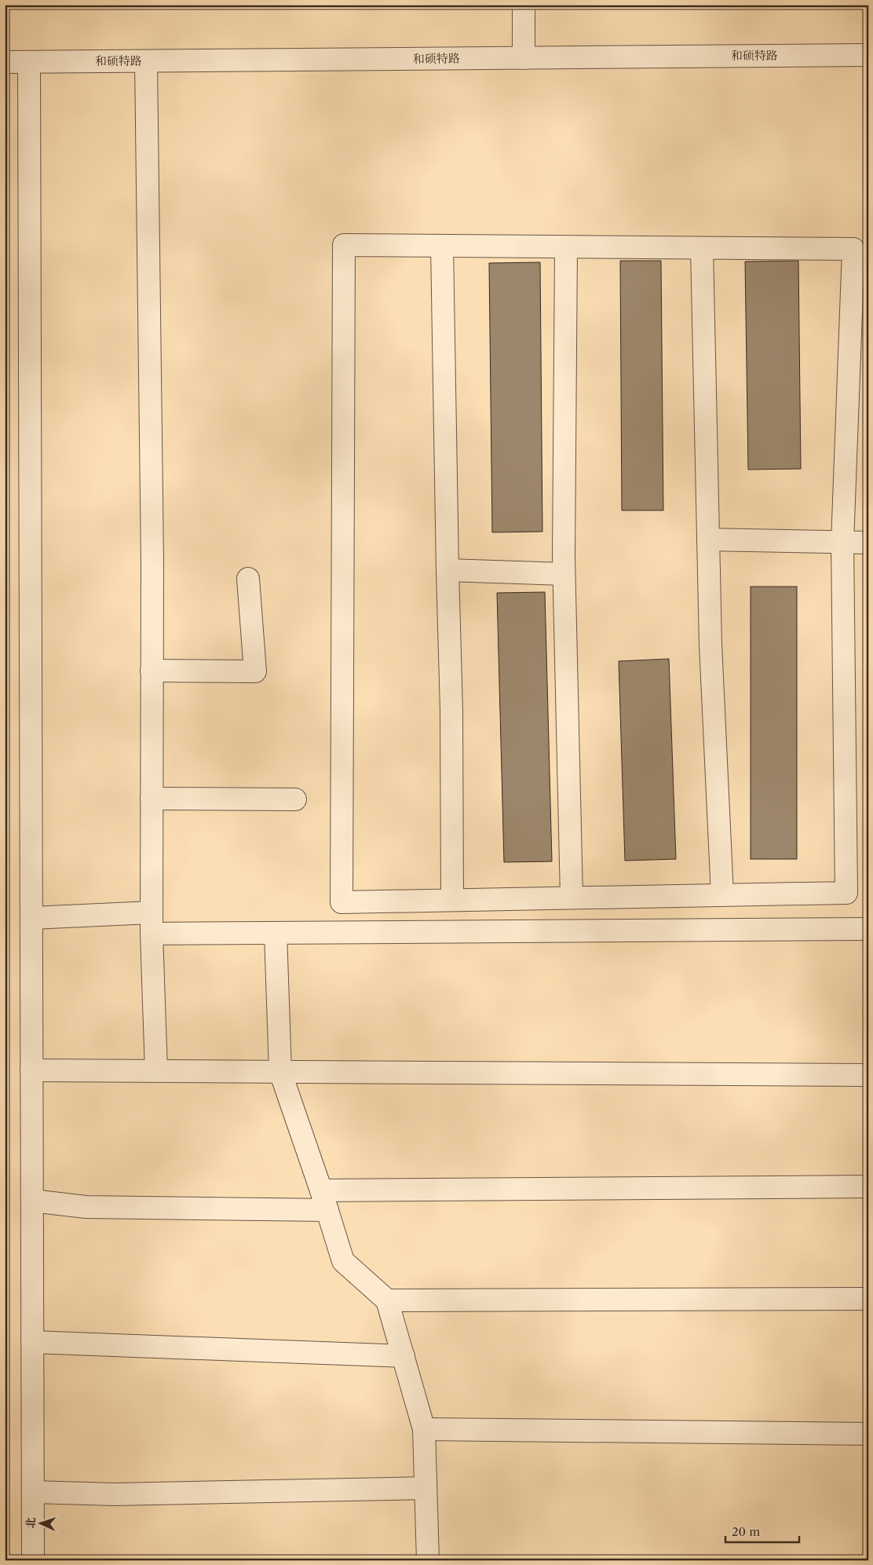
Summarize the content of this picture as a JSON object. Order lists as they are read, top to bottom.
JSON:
{
  "streets": {
    "street": ["和硕特路"]
  },
  "scale_bar": "20 m",
  "north": "left"
}
